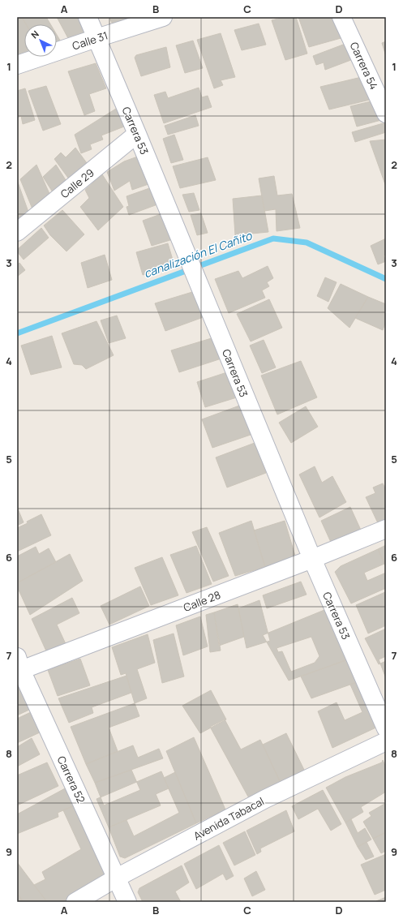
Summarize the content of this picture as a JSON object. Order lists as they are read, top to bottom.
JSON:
{
  "streets": {
    "street": [
      "Calle 31",
      "Carrera 54",
      "Carrera 53",
      "Calle 29",
      "Calle 28",
      "Carrera 52",
      "Avenida Tabacal"
    ]
  },
  "crossings": [
    ["Calle 31", "Carrera 53"],
    ["Carrera 53", "Calle 29"],
    ["Carrera 53", "Calle 28"],
    ["Calle 28", "Carrera 52"],
    ["Carrera 52", "Avenida Tabacal"]
  ],
  "water": ["canalización El Cañito"],
  "north": "top left",
  "grid": {
    "columns": [
      "A",
      "B",
      "C",
      "D"
    ],
    "rows": [
      "1",
      "2",
      "3",
      "4",
      "5",
      "6",
      "7",
      "8",
      "9"
    ]
  }
}
